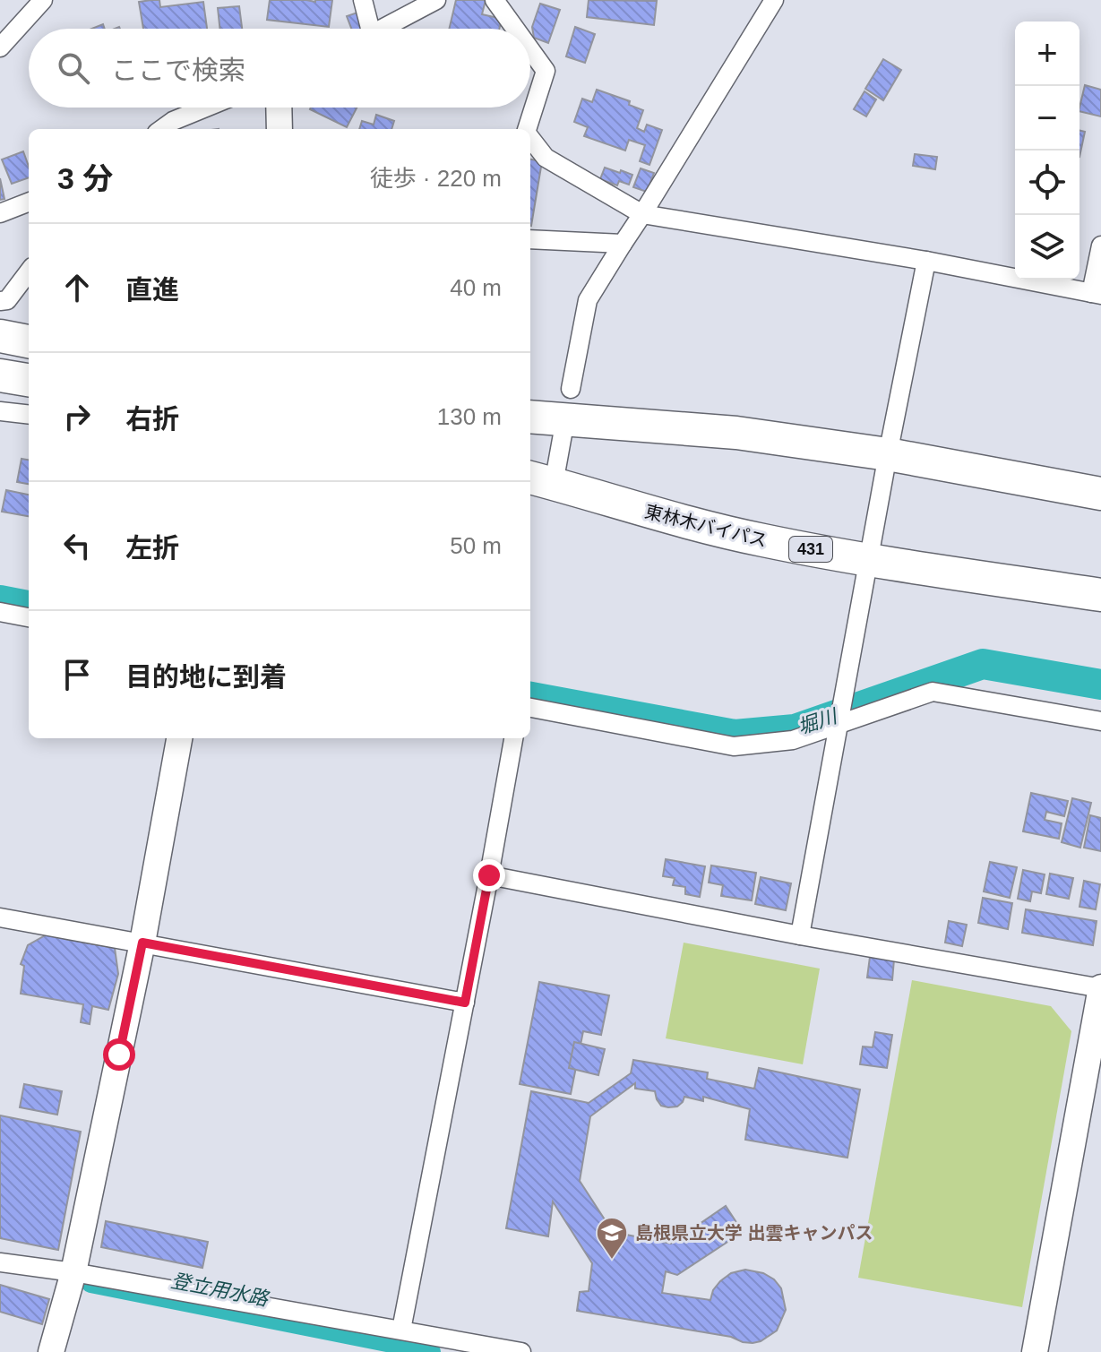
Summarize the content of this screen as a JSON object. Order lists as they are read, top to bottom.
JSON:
{
  "streets": {
    "highway": ["東林木バイパス", "431"]
  },
  "water": ["堀川", "登立用水路"],
  "places": {
    "school or university": ["島根県立大学 出雲キャンパス"]
  },
  "page": {
    "map_buttons": ["+", "−"],
    "search": "ここで検索",
    "heading": ["3 分", "徒歩 · 220 m"],
    "list": [
      ["直進", "40 m"],
      ["右折", "130 m"],
      ["左折", "50 m"],
      "目的地に到着"
    ]
  }
}
